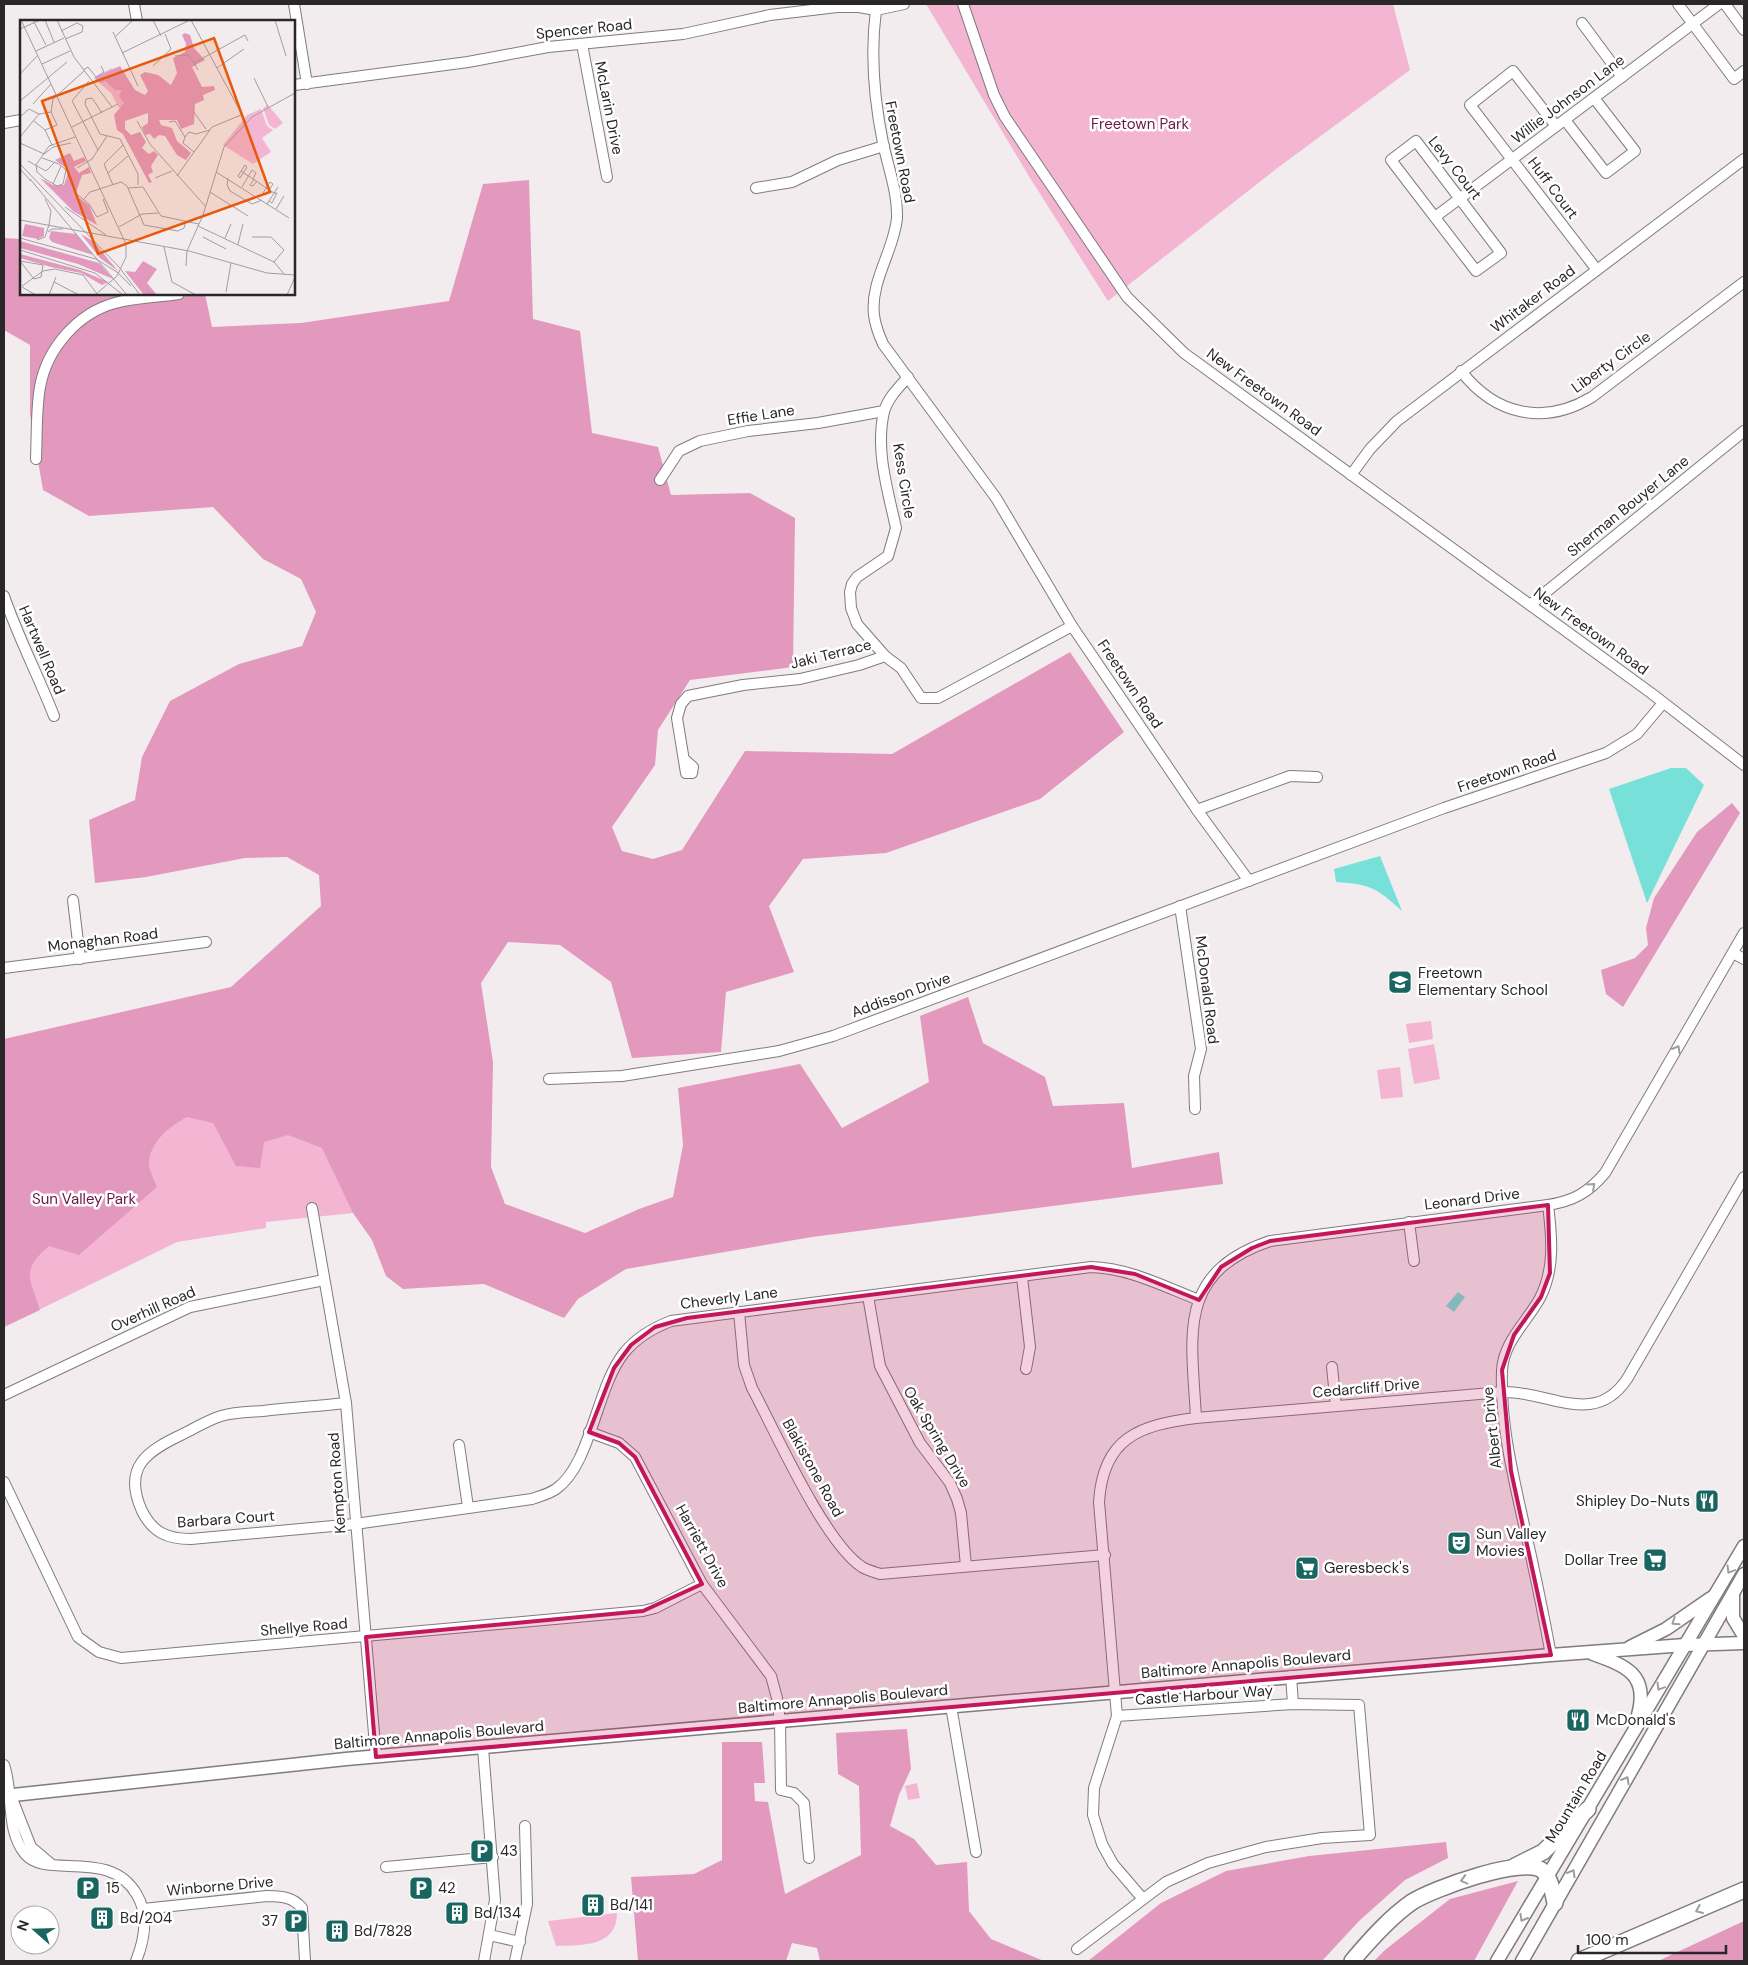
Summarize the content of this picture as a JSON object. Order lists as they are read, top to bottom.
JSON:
{
  "streets": {
    "main road": ["Baltimore Annapolis Boulevard", "Mountain Road"],
    "street": [
      "Spencer Road",
      "Willie Johnson Lane",
      "McLarin Drive",
      "Freetown Road",
      "Levy Court",
      "Huff Court",
      "Whitaker Road",
      "Liberty Circle",
      "New Freetown Road",
      "Effie Lane",
      "Kess Circle",
      "Sherman Bouyer Lane",
      "Hartwell Road",
      "Jaki Terrace",
      "Monaghan Road",
      "McDonald Road",
      "Addisson Drive",
      "Leonard Drive",
      "Cheverly Lane",
      "Overhill Road",
      "Cedarcliff Drive",
      "Albert Drive",
      "Oak Spring Drive",
      "Blakistone Road",
      "Kempton Road",
      "Barbara Court",
      "Harriett Drive",
      "Shellye Road",
      "Castle Harbour Way",
      "Winborne Drive"
    ]
  },
  "crossings": [
    ["Spencer Road", "McLarin Drive"],
    ["Spencer Road", "Freetown Road"],
    ["Willie Johnson Lane", "Levy Court"],
    ["Willie Johnson Lane", "Huff Court"],
    ["Freetown Road", "New Freetown Road"],
    ["Freetown Road", "Kess Circle"],
    ["Freetown Road", "Jaki Terrace"],
    ["Freetown Road", "Addisson Drive"],
    ["Huff Court", "Whitaker Road"],
    ["Whitaker Road", "Liberty Circle"],
    ["Whitaker Road", "New Freetown Road"],
    ["New Freetown Road", "Sherman Bouyer Lane"],
    ["Effie Lane", "Kess Circle"],
    ["Kess Circle", "Jaki Terrace"],
    ["McDonald Road", "Addisson Drive"],
    ["Leonard Drive", "Cheverly Lane"],
    ["Leonard Drive", "Cedarcliff Drive"],
    ["Leonard Drive", "Albert Drive"],
    ["Cheverly Lane", "Oak Spring Drive"],
    ["Cheverly Lane", "Blakistone Road"],
    ["Cheverly Lane", "Kempton Road"],
    ["Cheverly Lane", "Barbara Court"],
    ["Cheverly Lane", "Harriett Drive"],
    ["Overhill Road", "Kempton Road"],
    ["Cedarcliff Drive", "Albert Drive"],
    ["Cedarcliff Drive", "Blakistone Road"],
    ["Cedarcliff Drive", "Baltimore Annapolis Boulevard"],
    ["Cedarcliff Drive", "Castle Harbour Way"],
    ["Albert Drive", "Baltimore Annapolis Boulevard"],
    ["Oak Spring Drive", "Blakistone Road"],
    ["Kempton Road", "Barbara Court"],
    ["Kempton Road", "Shellye Road"],
    ["Kempton Road", "Baltimore Annapolis Boulevard"],
    ["Harriett Drive", "Shellye Road"],
    ["Harriett Drive", "Baltimore Annapolis Boulevard"],
    ["Baltimore Annapolis Boulevard", "Castle Harbour Way"],
    ["Baltimore Annapolis Boulevard", "Mountain Road"]
  ],
  "one_way": ["Leonard Drive"],
  "parks": ["Freetown Park", "Sun Valley Park"],
  "places": {
    "school or university": ["Freetown Elementary School"],
    "restaurant": ["Shipley Do-Nuts", "McDonald's"],
    "theatre": ["Sun Valley Movies"],
    "supermarket": ["Dollar Tree", "Geresbeck's"],
    "parking": [
      "43",
      "15",
      "42",
      "37"
    ],
    "building": [
      "Bd/141",
      "Bd/134",
      "Bd/204",
      "Bd/7828"
    ]
  },
  "scale_bar": "100 m",
  "north": "left"
}
